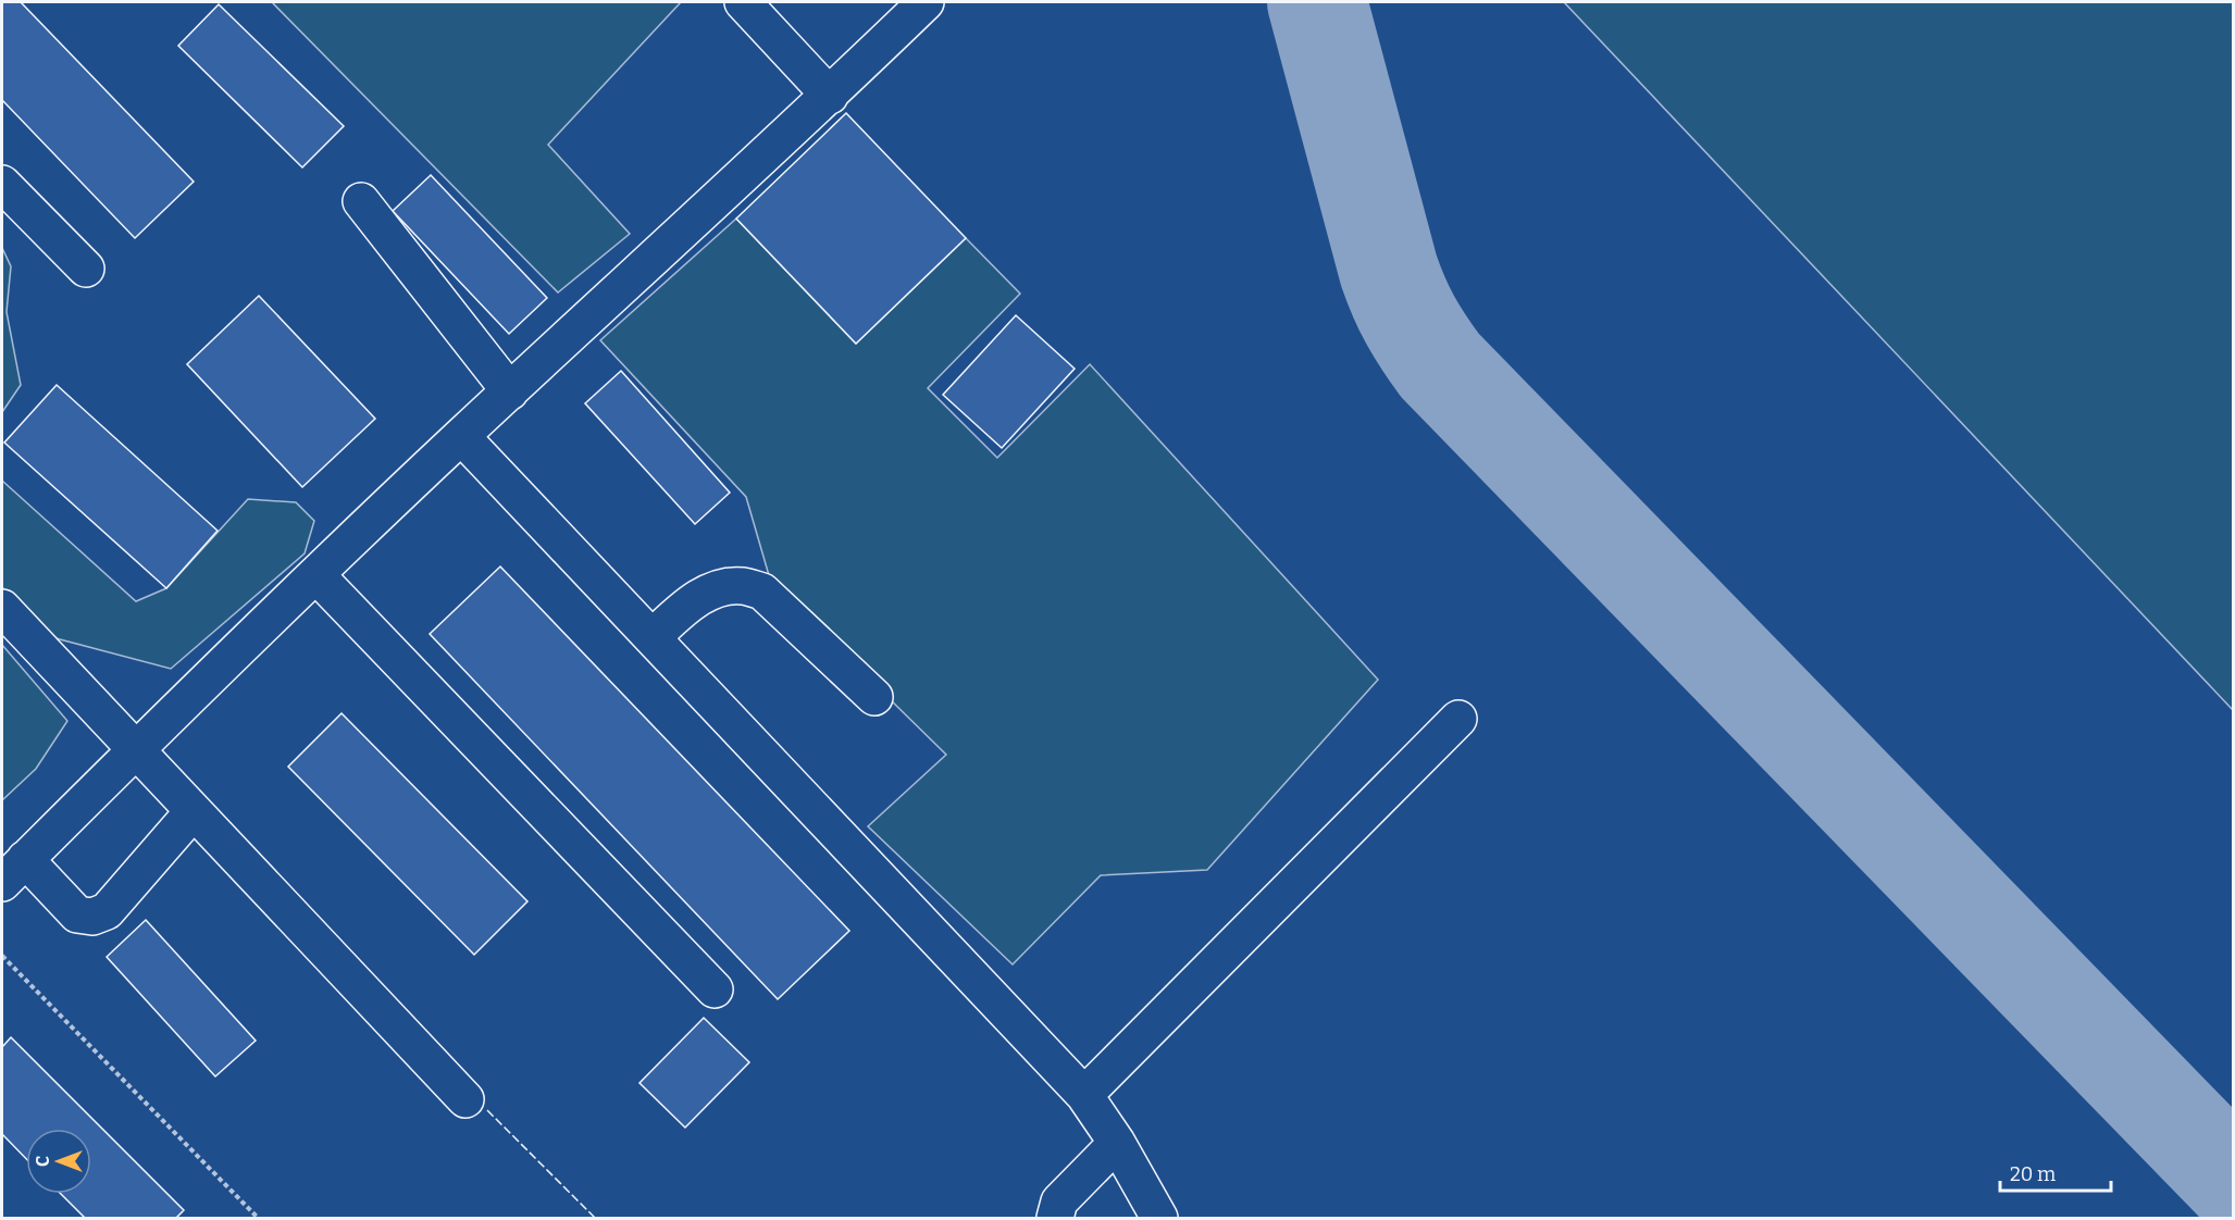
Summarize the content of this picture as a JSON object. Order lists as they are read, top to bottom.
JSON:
{
  "scale_bar": "20 m",
  "north": "left"
}
